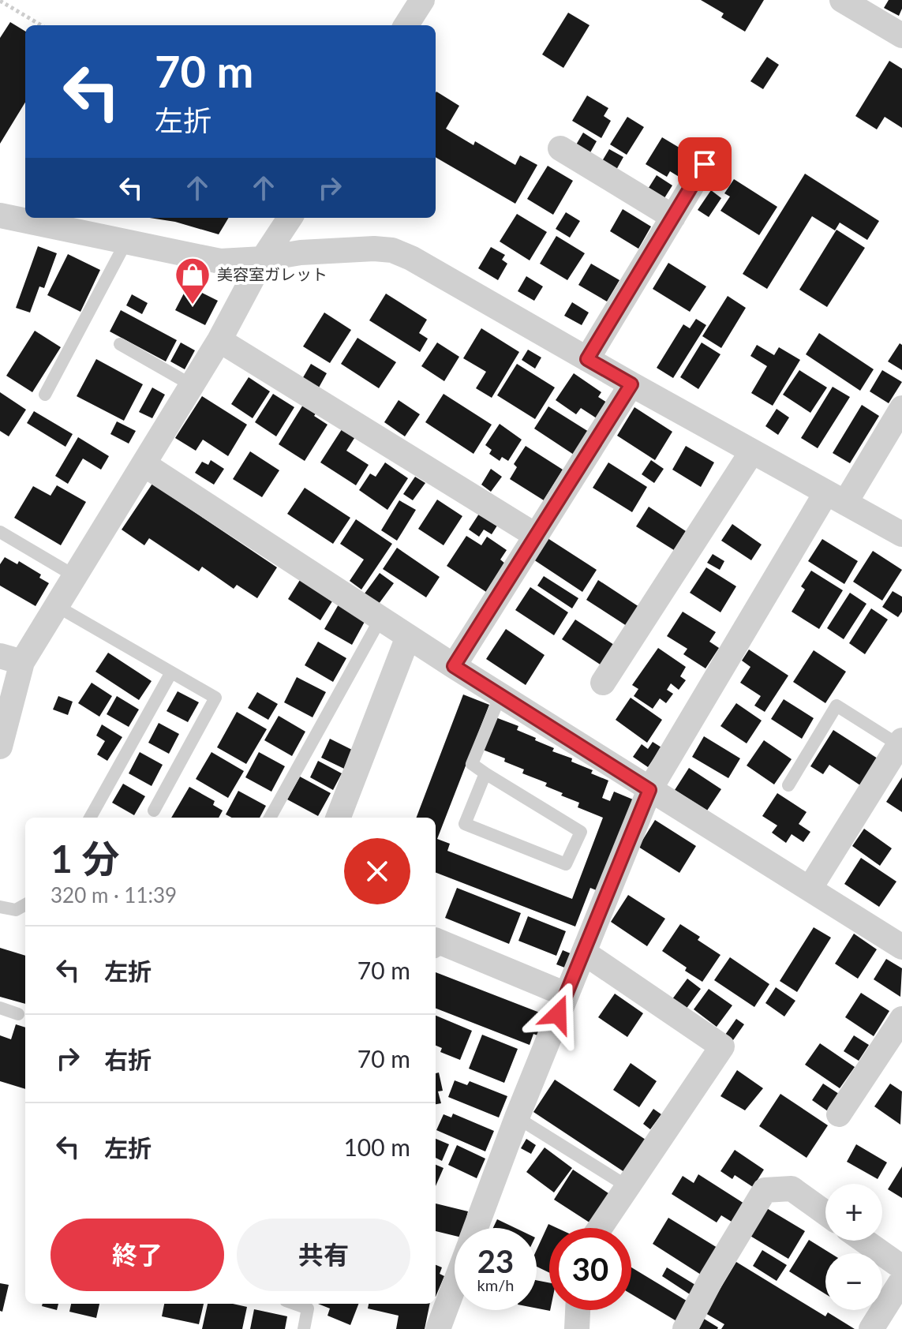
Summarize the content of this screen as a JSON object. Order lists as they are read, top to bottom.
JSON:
{
  "places": {
    "shop": ["美容室ガレット"]
  },
  "page": {
    "turn": ["70 m", "左折"],
    "heading": ["1 分", "320 m · 11:39"],
    "list": [
      {
        "name": "左折",
        "value": "70 m"
      },
      {
        "name": "右折",
        "value": "70 m"
      },
      {
        "name": "左折",
        "value": "100 m"
      }
    ],
    "map_buttons": ["+", "−"],
    "buttons": ["終了", "共有"],
    "speed": "23 km/h",
    "limit": "30"
  }
}
